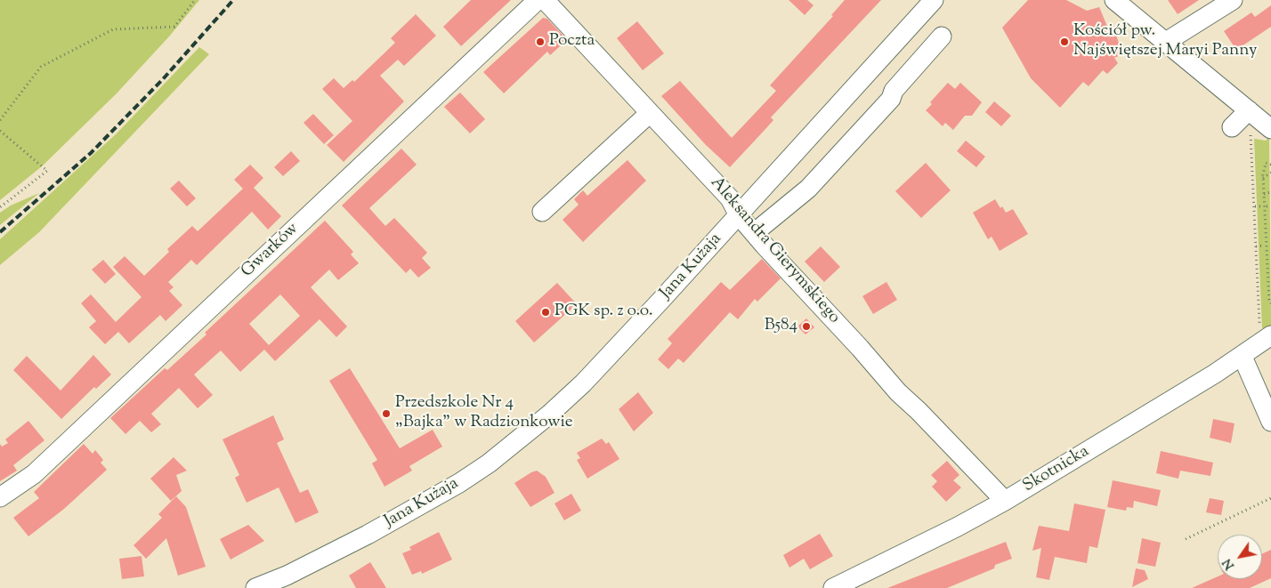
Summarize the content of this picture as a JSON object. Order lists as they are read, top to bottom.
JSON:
{
  "streets": {
    "street": [
      "Gwarków",
      "Aleksandra Gierymskiego",
      "Jana Kużaja",
      "Skotnicka"
    ]
  },
  "crossings": [
    ["Aleksandra Gierymskiego", "Jana Kużaja"],
    ["Aleksandra Gierymskiego", "Skotnicka"]
  ],
  "places": [
    "Poczta",
    "Kościół pw. Najświętszej Maryi Panny",
    "PGK sp. z o.o.",
    "B584",
    "Przedszkole Nr 4 „Bajka” w Radzionkowie"
  ],
  "north": "bottom left"
}
